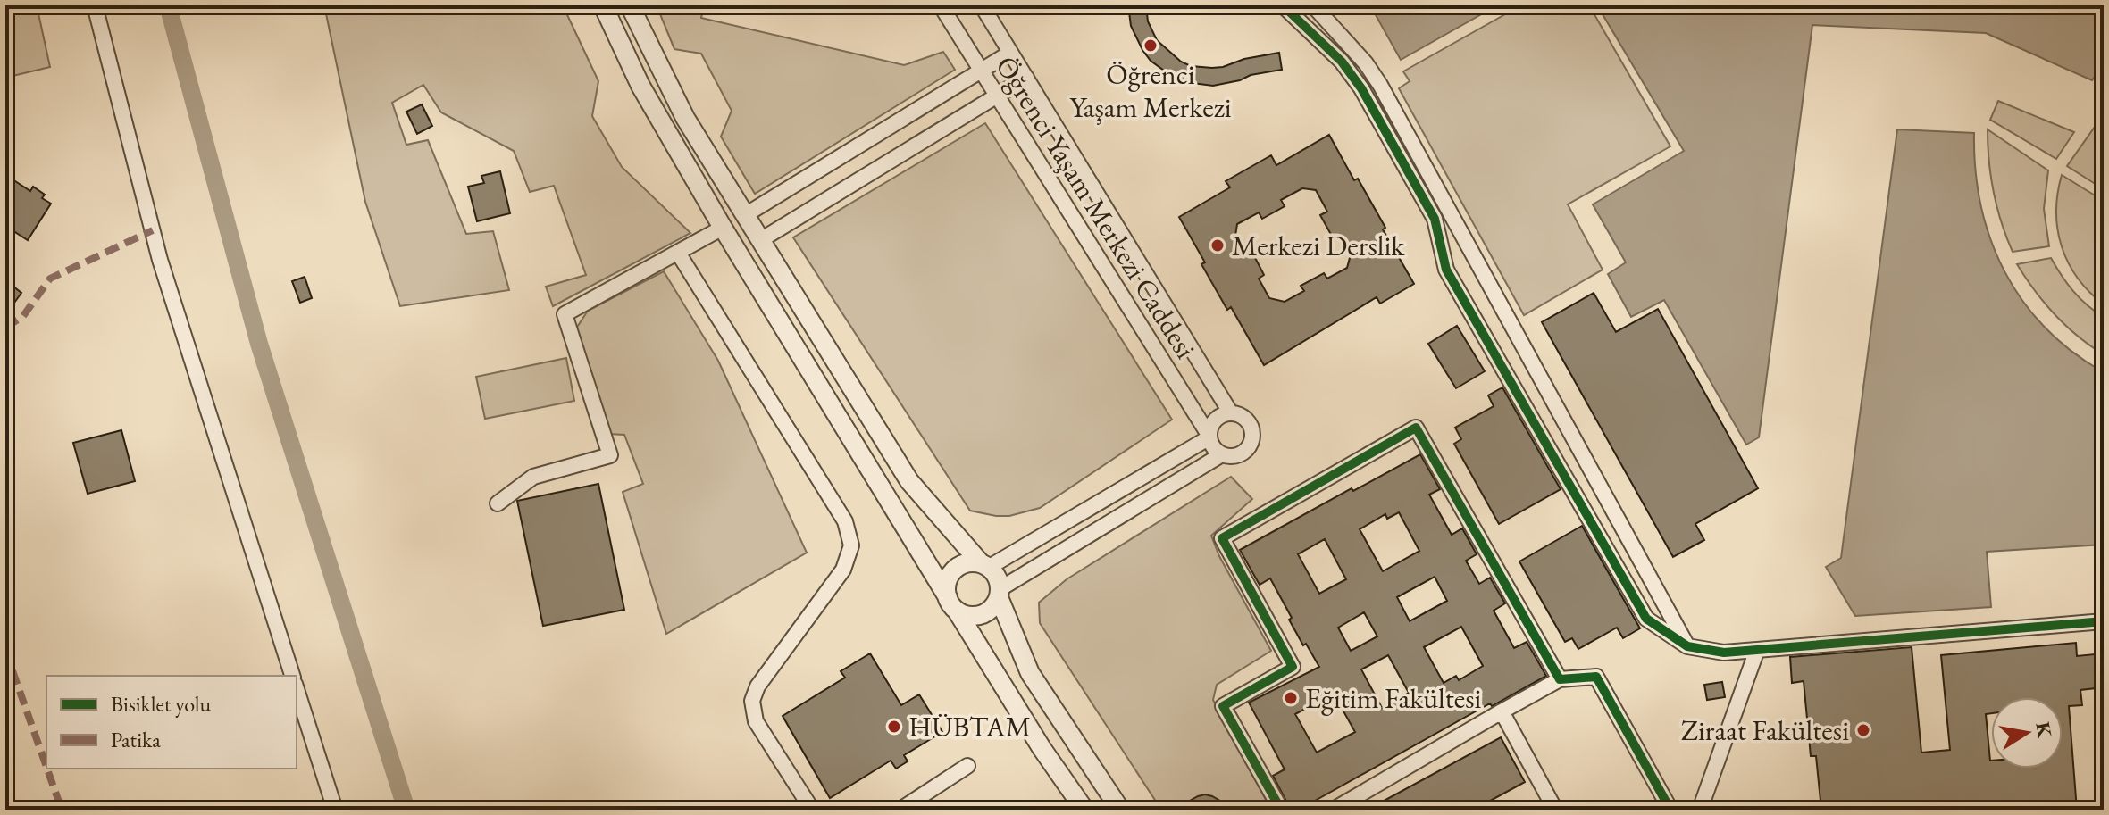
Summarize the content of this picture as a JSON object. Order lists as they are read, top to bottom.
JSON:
{
  "streets": {
    "street": ["Öğrenci Yaşam Merkezi Caddesi"]
  },
  "places": [
    "Öğrenci Yaşam Merkezi",
    "Merkezi Derslik",
    "Eğitim Fakültesi",
    "HÜBTAM",
    "Ziraat Fakültesi"
  ],
  "legend": ["Bisiklet yolu", "Patika"],
  "north": "right"
}
